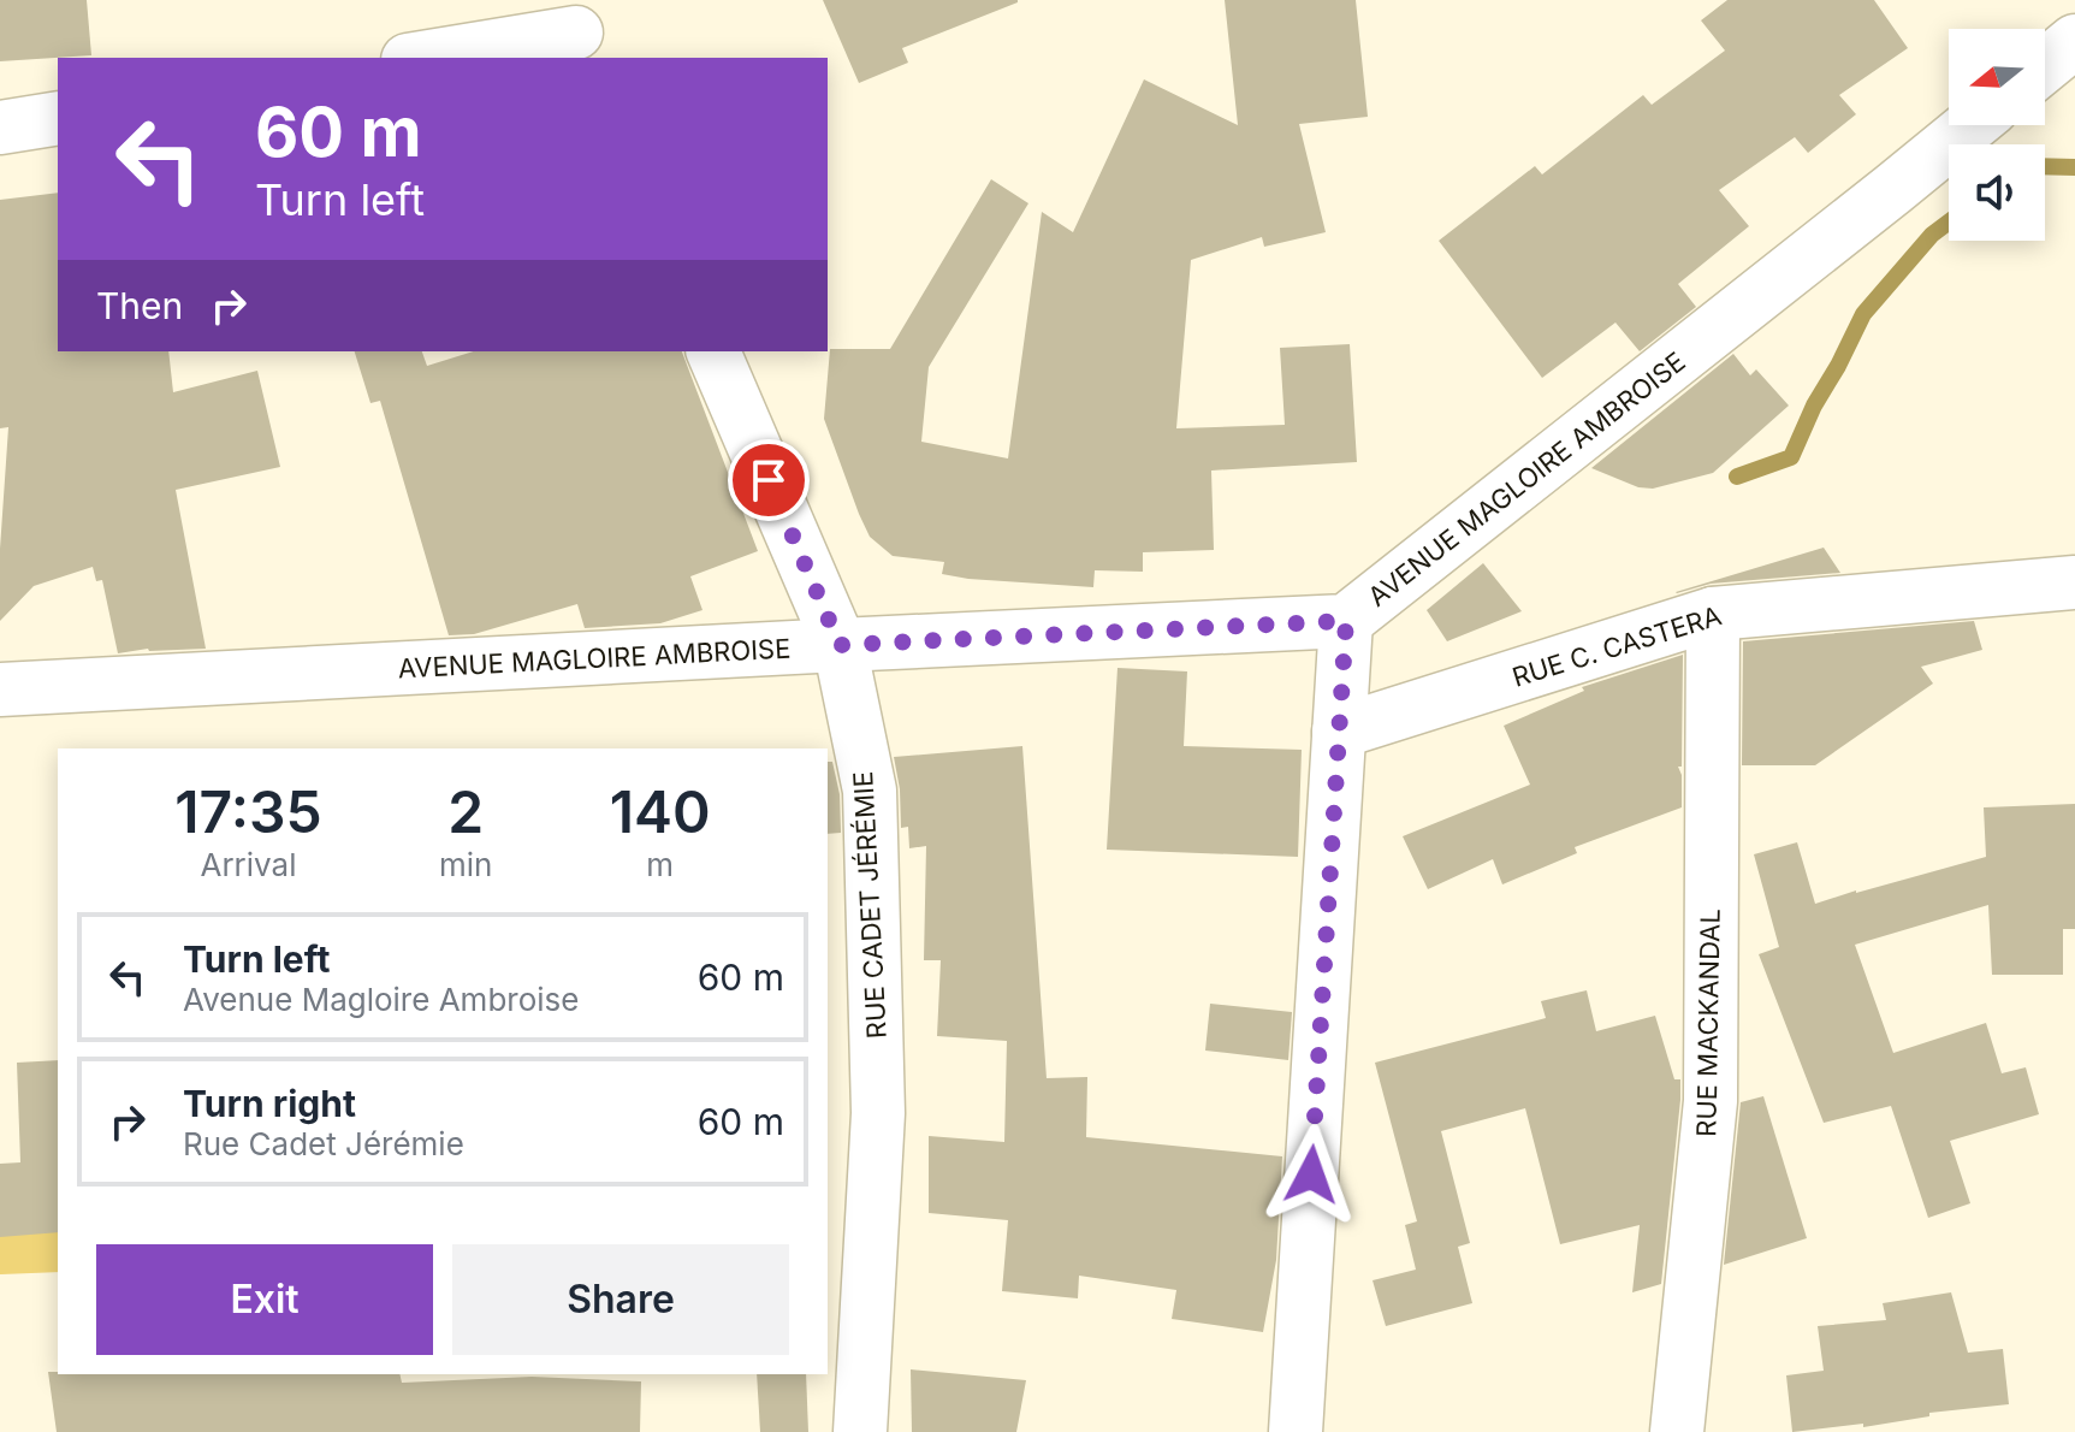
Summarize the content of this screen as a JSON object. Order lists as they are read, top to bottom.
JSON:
{
  "streets": {
    "street": [
      "AVENUE MAGLOIRE AMBROISE",
      "RUE C. CASTERA",
      "RUE CADET JÉRÉMIE",
      "RUE MACKANDAL"
    ]
  },
  "crossings": [
    ["AVENUE MAGLOIRE AMBROISE", "RUE CADET JÉRÉMIE"],
    ["RUE C. CASTERA", "RUE MACKANDAL"]
  ],
  "north": "left",
  "page": {
    "turn": ["60 m", "Turn left"],
    "then": "Then",
    "eta": [
      "17:35",
      "Arrival",
      "2",
      "min",
      "140",
      "m"
    ],
    "list": [
      {
        "name": "Turn left",
        "note": "Avenue Magloire Ambroise",
        "value": "60 m"
      },
      {
        "name": "Turn right",
        "note": "Rue Cadet Jérémie",
        "value": "60 m"
      }
    ],
    "buttons": ["Exit", "Share"]
  }
}
